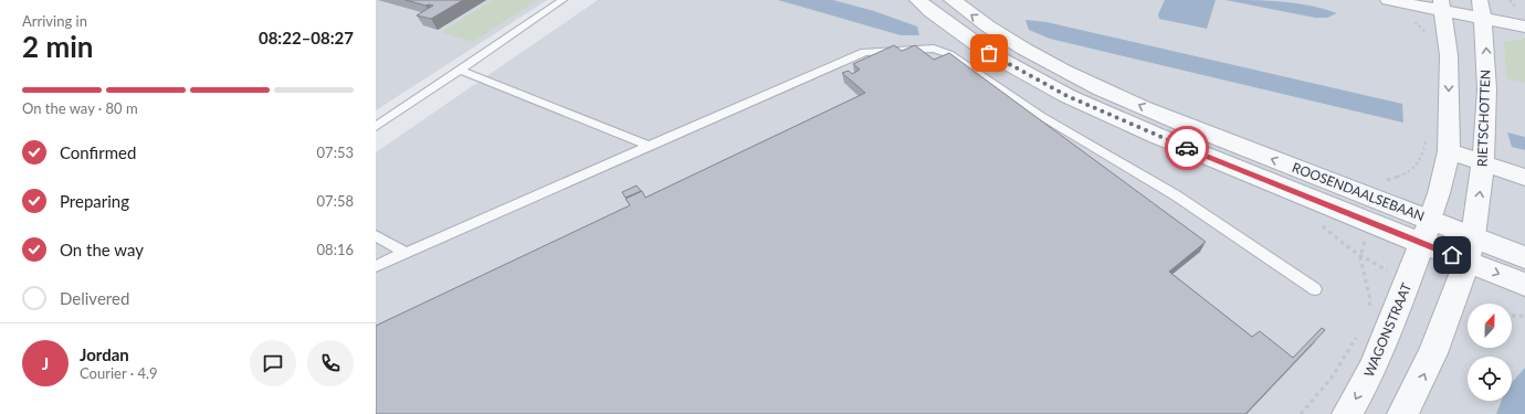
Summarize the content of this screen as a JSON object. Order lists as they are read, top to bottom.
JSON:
{
  "streets": {
    "street": ["RIETSCHOTTEN", "ROOSENDAALSEBAAN", "WAGONSTRAAT"]
  },
  "crossings": [
    ["ROOSENDAALSEBAAN", "WAGONSTRAAT"]
  ],
  "north": "top",
  "page": {
    "heading": ["2 min", "Arriving in", "08:22–08:27"],
    "panel": ["Jordan", "Courier · 4.9"],
    "bar": "On the way · 80 m",
    "list": [
      ["Confirmed", "07:53"],
      ["Preparing", "07:58"],
      ["On the way", "08:16"],
      "Delivered"
    ],
    "round": "J"
  }
}
